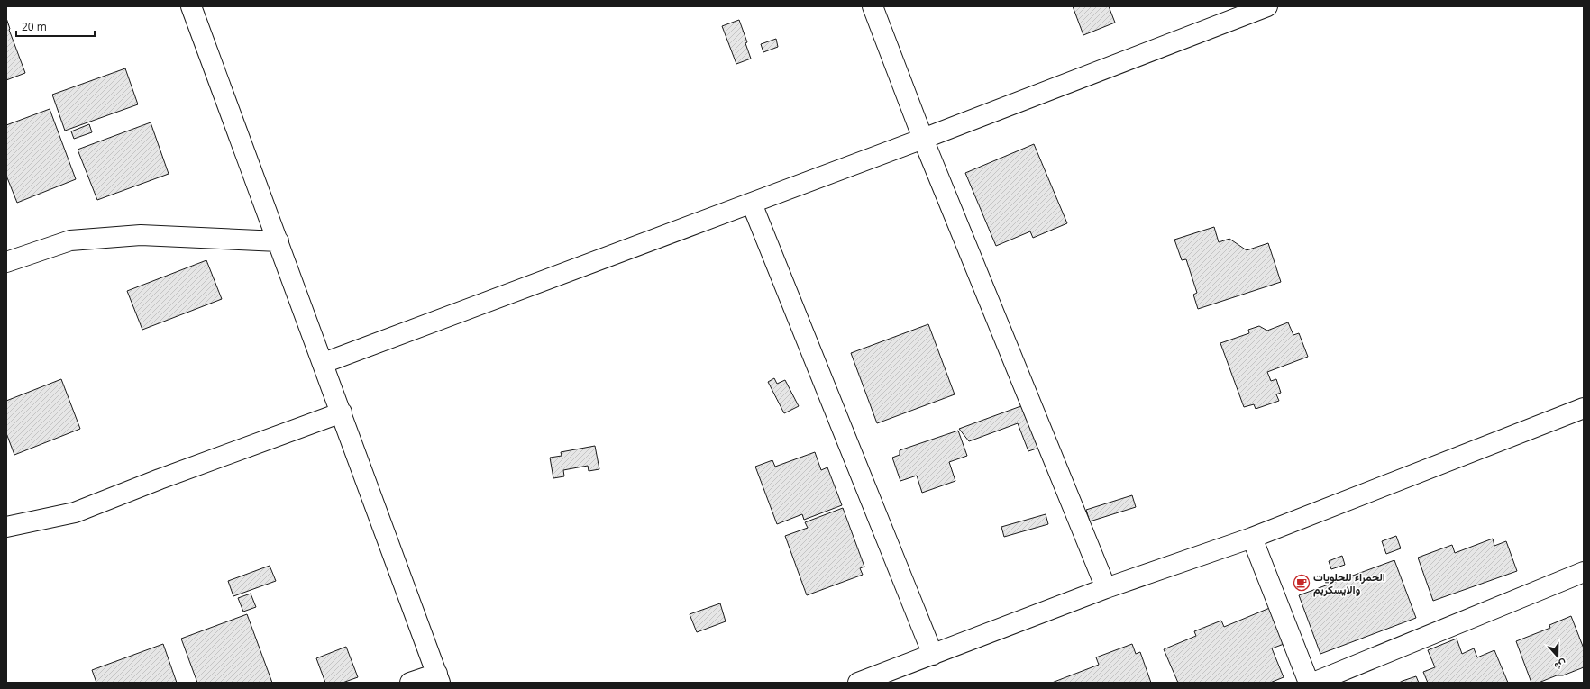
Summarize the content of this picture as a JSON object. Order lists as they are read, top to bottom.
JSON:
{
  "places": {
    "cafe": ["الحمراء للحلويات والايسكريم"]
  },
  "scale_bar": "20 m",
  "north": "bottom"
}
